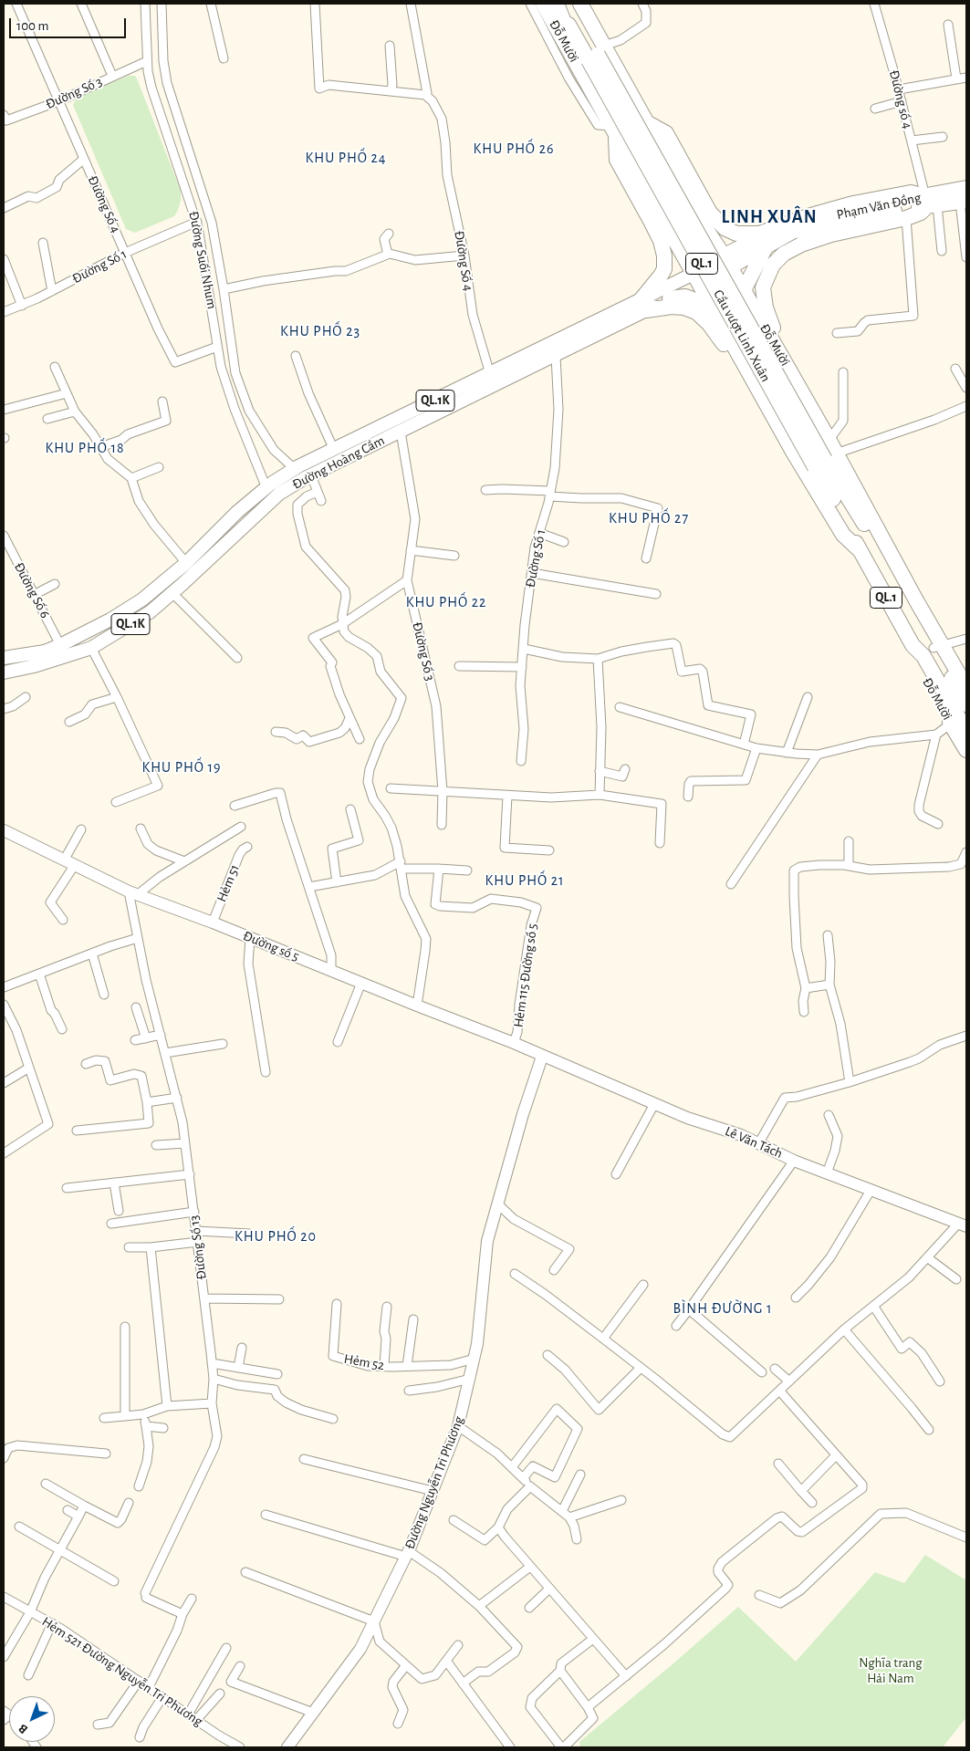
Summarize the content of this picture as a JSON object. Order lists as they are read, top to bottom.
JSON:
{
  "streets": {
    "highway": [
      "Đỗ Mười",
      "Phạm Văn Đồng",
      "QL.1",
      "Cầu vượt Linh Xuân"
    ],
    "main road": [
      "QL.1K",
      "Đường Hoàng Cầm",
      "Đường số 5",
      "Lê Văn Tách",
      "Đường Nguyễn Tri Phương"
    ],
    "street": [
      "Đường Số 3",
      "Đường số 4",
      "Đường Số 4",
      "Đường Suối Nhum",
      "Đường Số 1",
      "Đường Số 6",
      "Hẻm 51",
      "Hẻm 115 Đường số 5",
      "Đường Số 13",
      "Hẻm 52",
      "Hẻm 521 Đường Nguyễn Tri Phương"
    ]
  },
  "crossings": [
    ["Đỗ Mười", "Phạm Văn Đồng"],
    ["Đỗ Mười", "QL.1"],
    ["Đỗ Mười", "Cầu vượt Linh Xuân"],
    ["Đỗ Mười", "Đường Hoàng Cầm"],
    ["Đường Số 3", "Đường Số 4"],
    ["Đường Số 3", "Đường Suối Nhum"],
    ["Đường Số 3", "Đường Hoàng Cầm"],
    ["Đường số 4", "Phạm Văn Đồng"],
    ["Đường Số 4", "Đường Suối Nhum"],
    ["Đường Số 4", "Đường Số 1"],
    ["Đường Số 4", "Đường Hoàng Cầm"],
    ["Phạm Văn Đồng", "Đường Hoàng Cầm"],
    ["Đường Suối Nhum", "Đường Số 1"],
    ["Đường Suối Nhum", "Đường Hoàng Cầm"],
    ["Đường Số 1", "Đường Hoàng Cầm"],
    ["Đường Hoàng Cầm", "Đường Số 6"],
    ["Hẻm 51", "Đường số 5"],
    ["Đường số 5", "Hẻm 115 Đường số 5"],
    ["Đường số 5", "Lê Văn Tách"],
    ["Đường số 5", "Đường Số 13"],
    ["Đường số 5", "Đường Nguyễn Tri Phương"],
    ["Lê Văn Tách", "Đường Nguyễn Tri Phương"],
    ["Hẻm 52", "Đường Nguyễn Tri Phương"]
  ],
  "districts": [
    "KHU PHỐ 26",
    "KHU PHỐ 24",
    "LINH XUÂN",
    "KHU PHỐ 23",
    "KHU PHỐ 18",
    "KHU PHỐ 27",
    "KHU PHỐ 22",
    "KHU PHỐ 19",
    "KHU PHỐ 21",
    "KHU PHỐ 20",
    "BÌNH ĐƯỜNG 1"
  ],
  "parks": ["Nghĩa trang Hải Nam"],
  "scale_bar": "100 m",
  "north": "bottom left"
}
